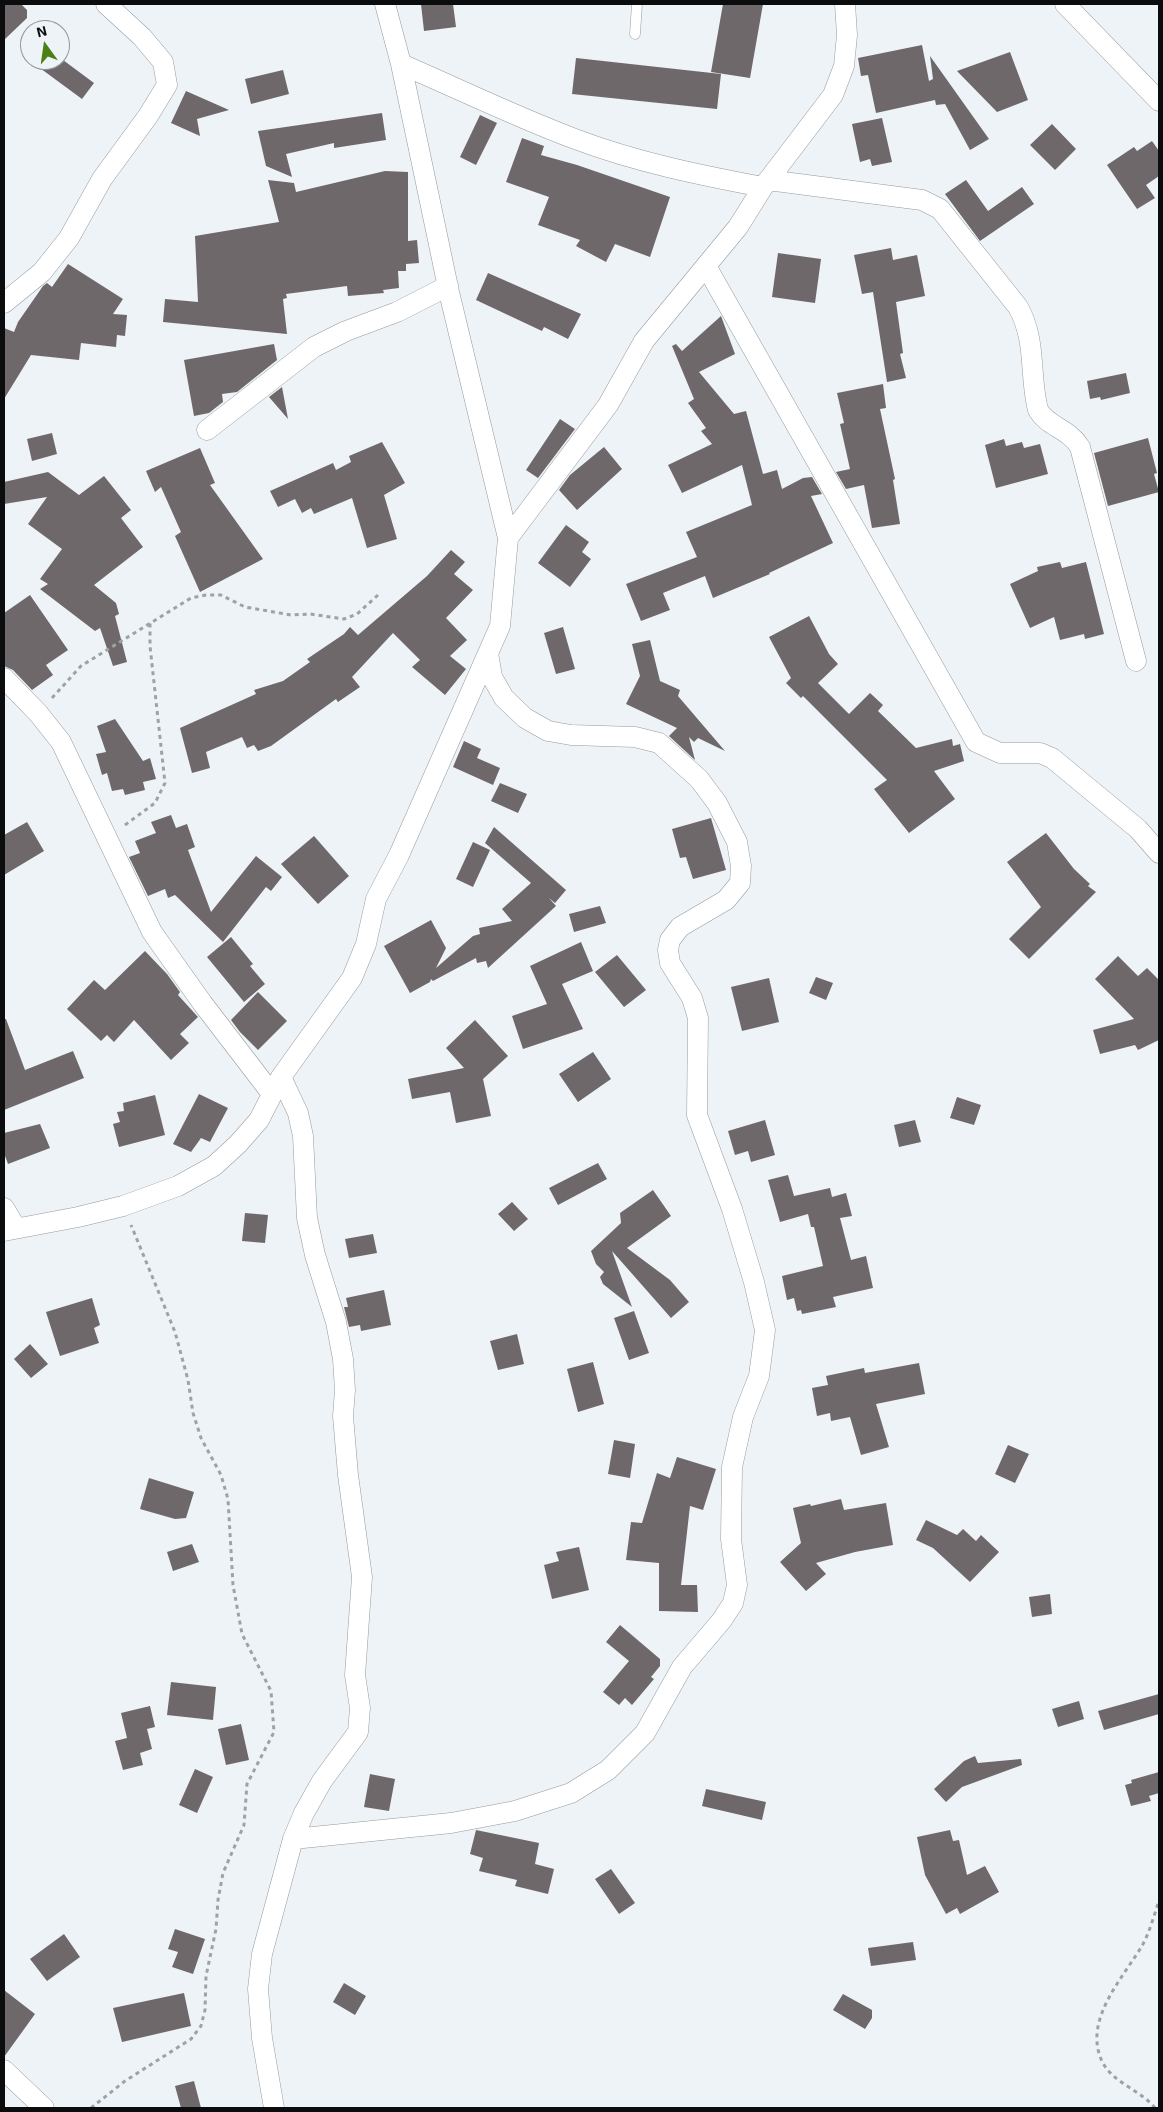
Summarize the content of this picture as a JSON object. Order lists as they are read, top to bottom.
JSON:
{
  "north": "top"
}
